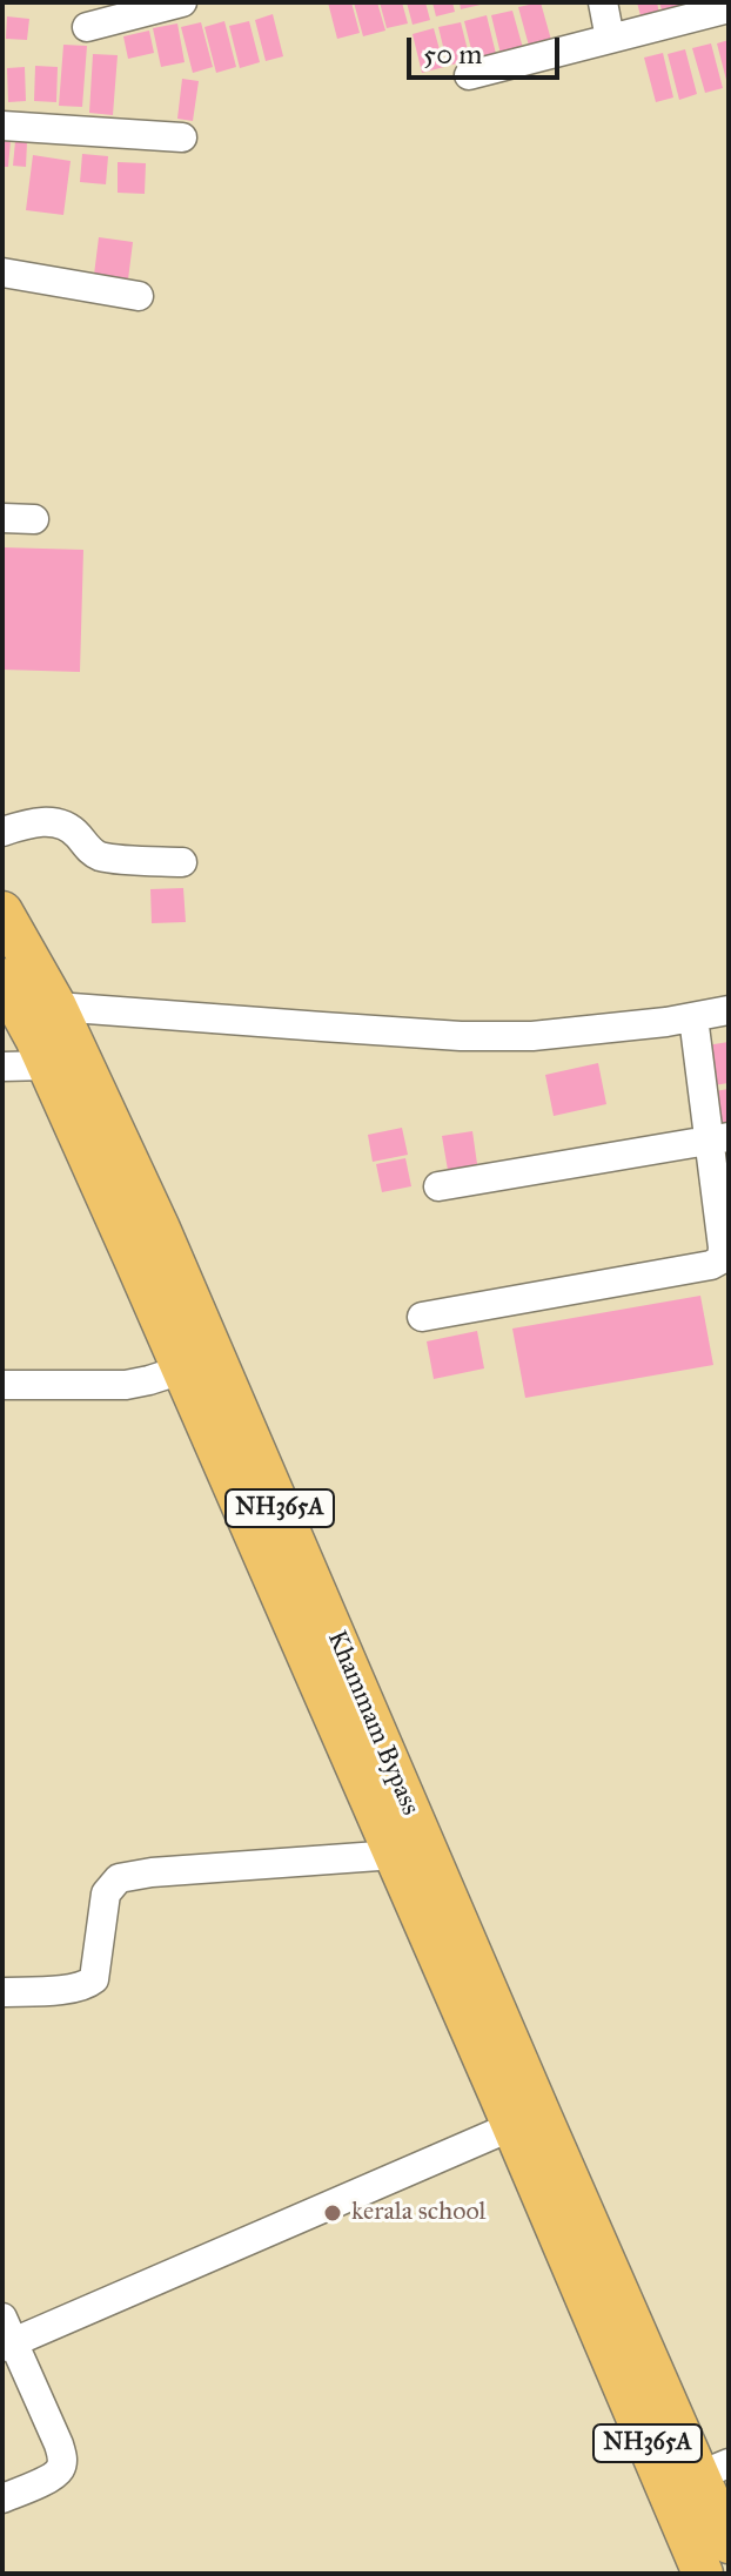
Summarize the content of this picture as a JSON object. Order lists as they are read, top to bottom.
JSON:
{
  "streets": {
    "highway": ["NH365A", "Khammam Bypass"]
  },
  "places": ["kerala school"],
  "scale_bar": "50 m"
}
